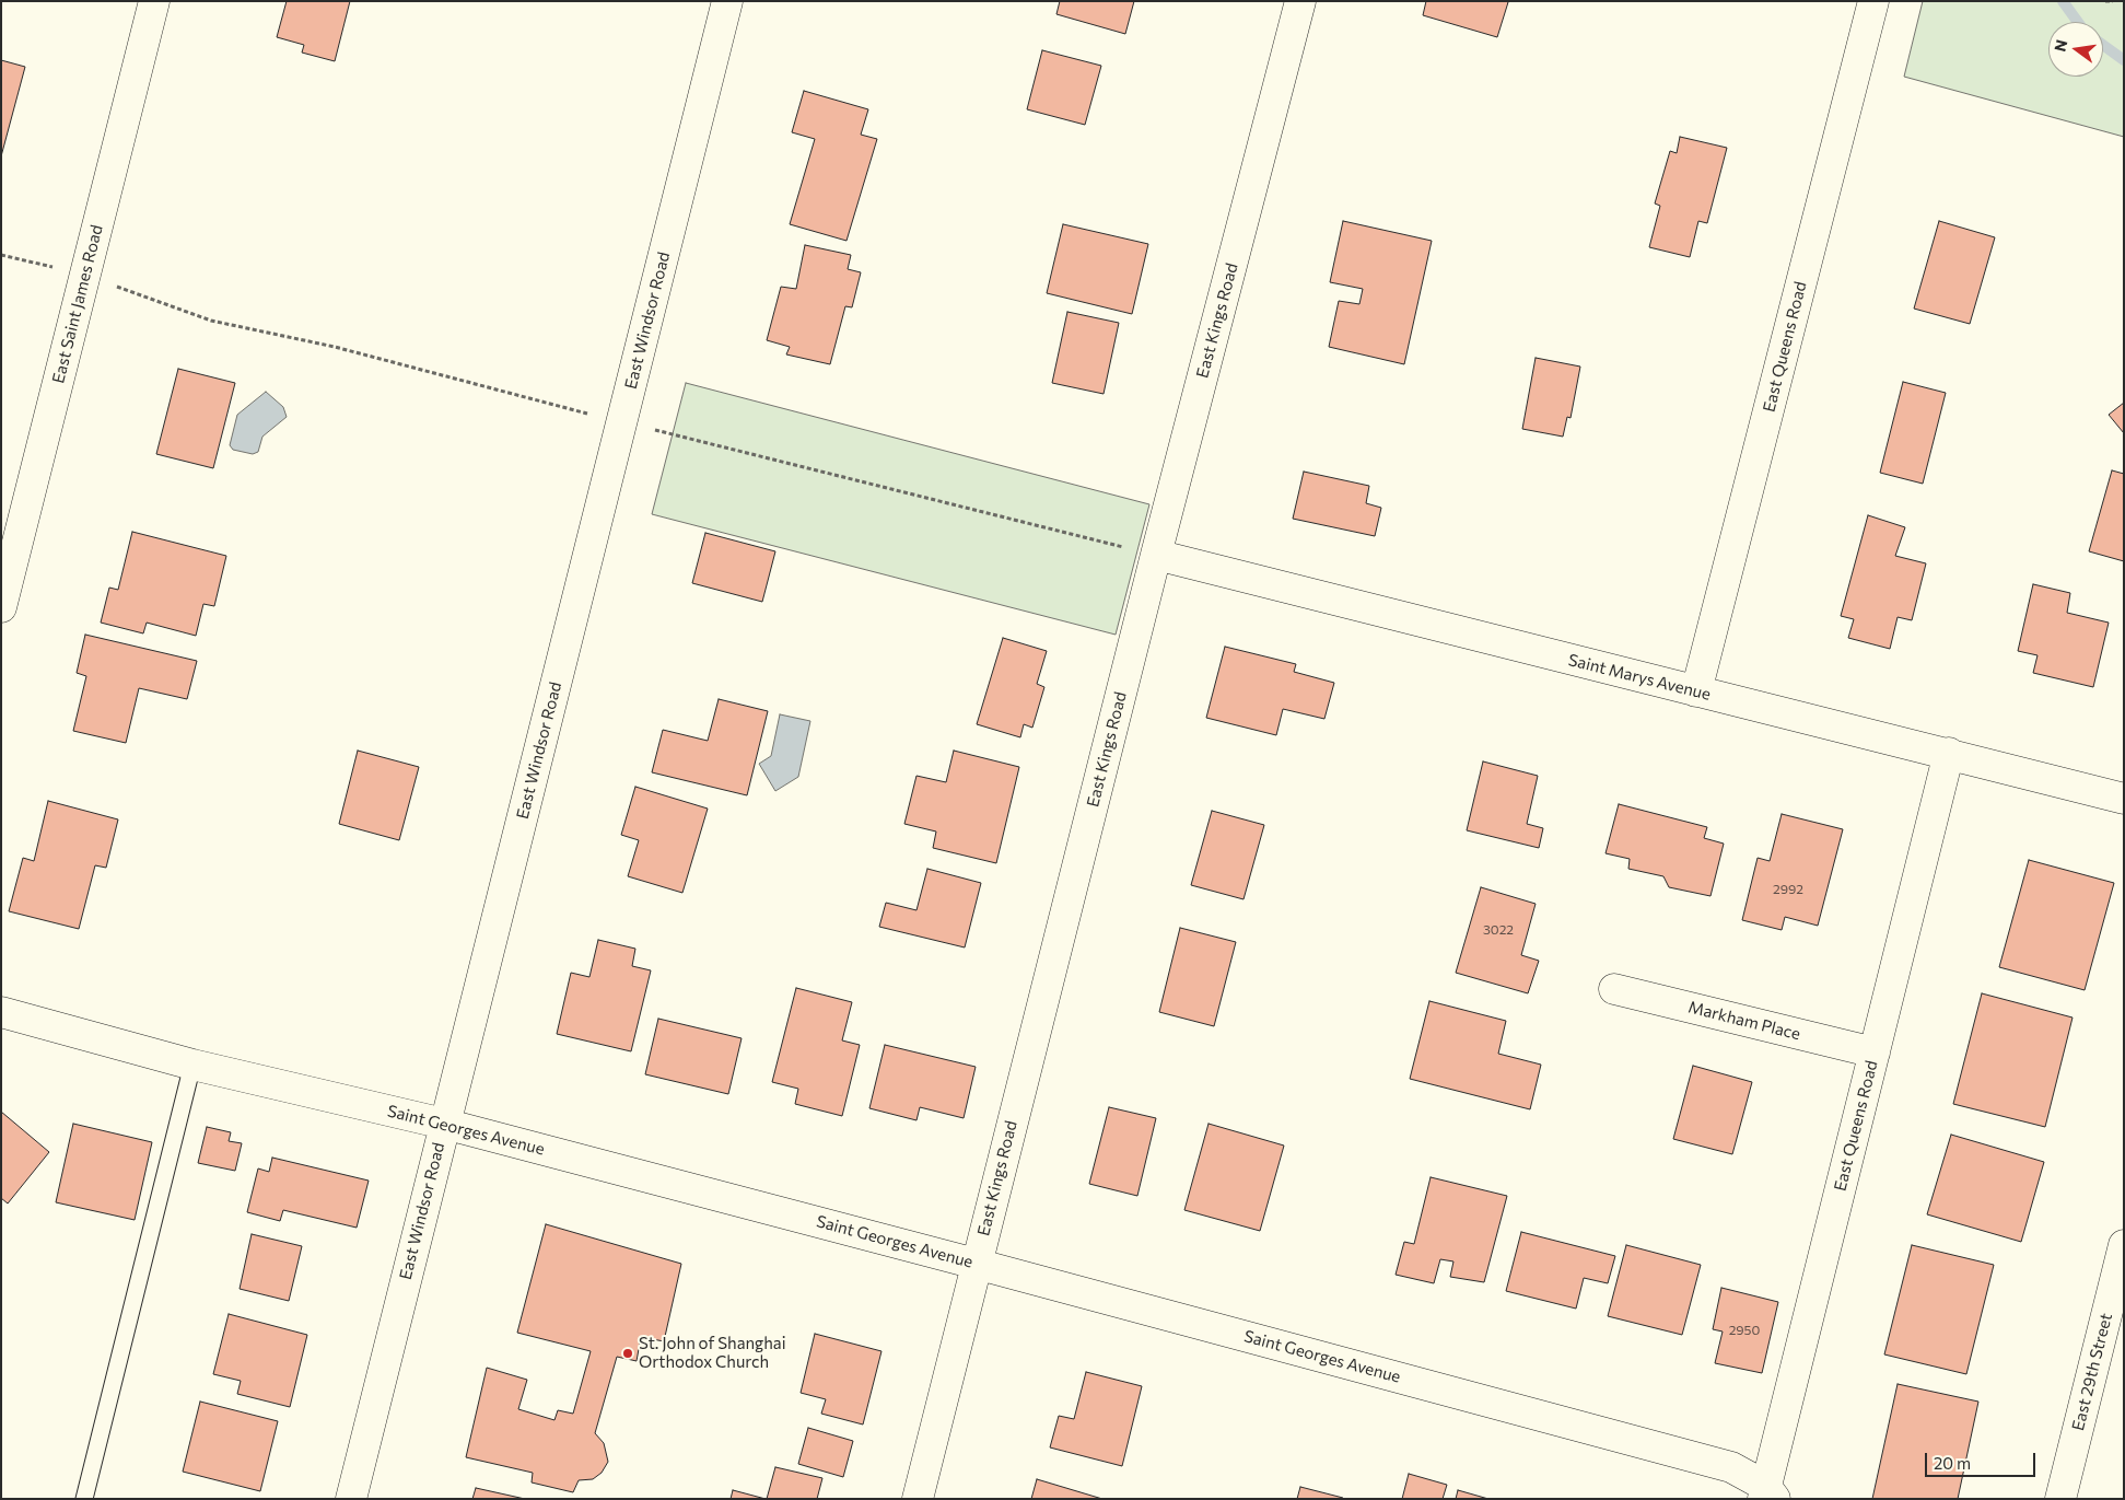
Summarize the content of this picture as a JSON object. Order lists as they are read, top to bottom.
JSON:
{
  "streets": {
    "street": [
      "East Saint James Road",
      "East Windsor Road",
      "East Kings Road",
      "East Queens Road",
      "Saint Marys Avenue",
      "Markham Place",
      "Saint Georges Avenue",
      "East 29th Street"
    ]
  },
  "crossings": [
    ["East Windsor Road", "Saint Georges Avenue"],
    ["East Kings Road", "Saint Marys Avenue"],
    ["East Kings Road", "Saint Georges Avenue"],
    ["East Queens Road", "Saint Marys Avenue"],
    ["East Queens Road", "Markham Place"],
    ["East Queens Road", "Saint Georges Avenue"]
  ],
  "places": ["St. John of Shanghai Orthodox Church"],
  "house_numbers": ["2992", "3022", "2950"],
  "scale_bar": "20 m",
  "north": "left"
}
